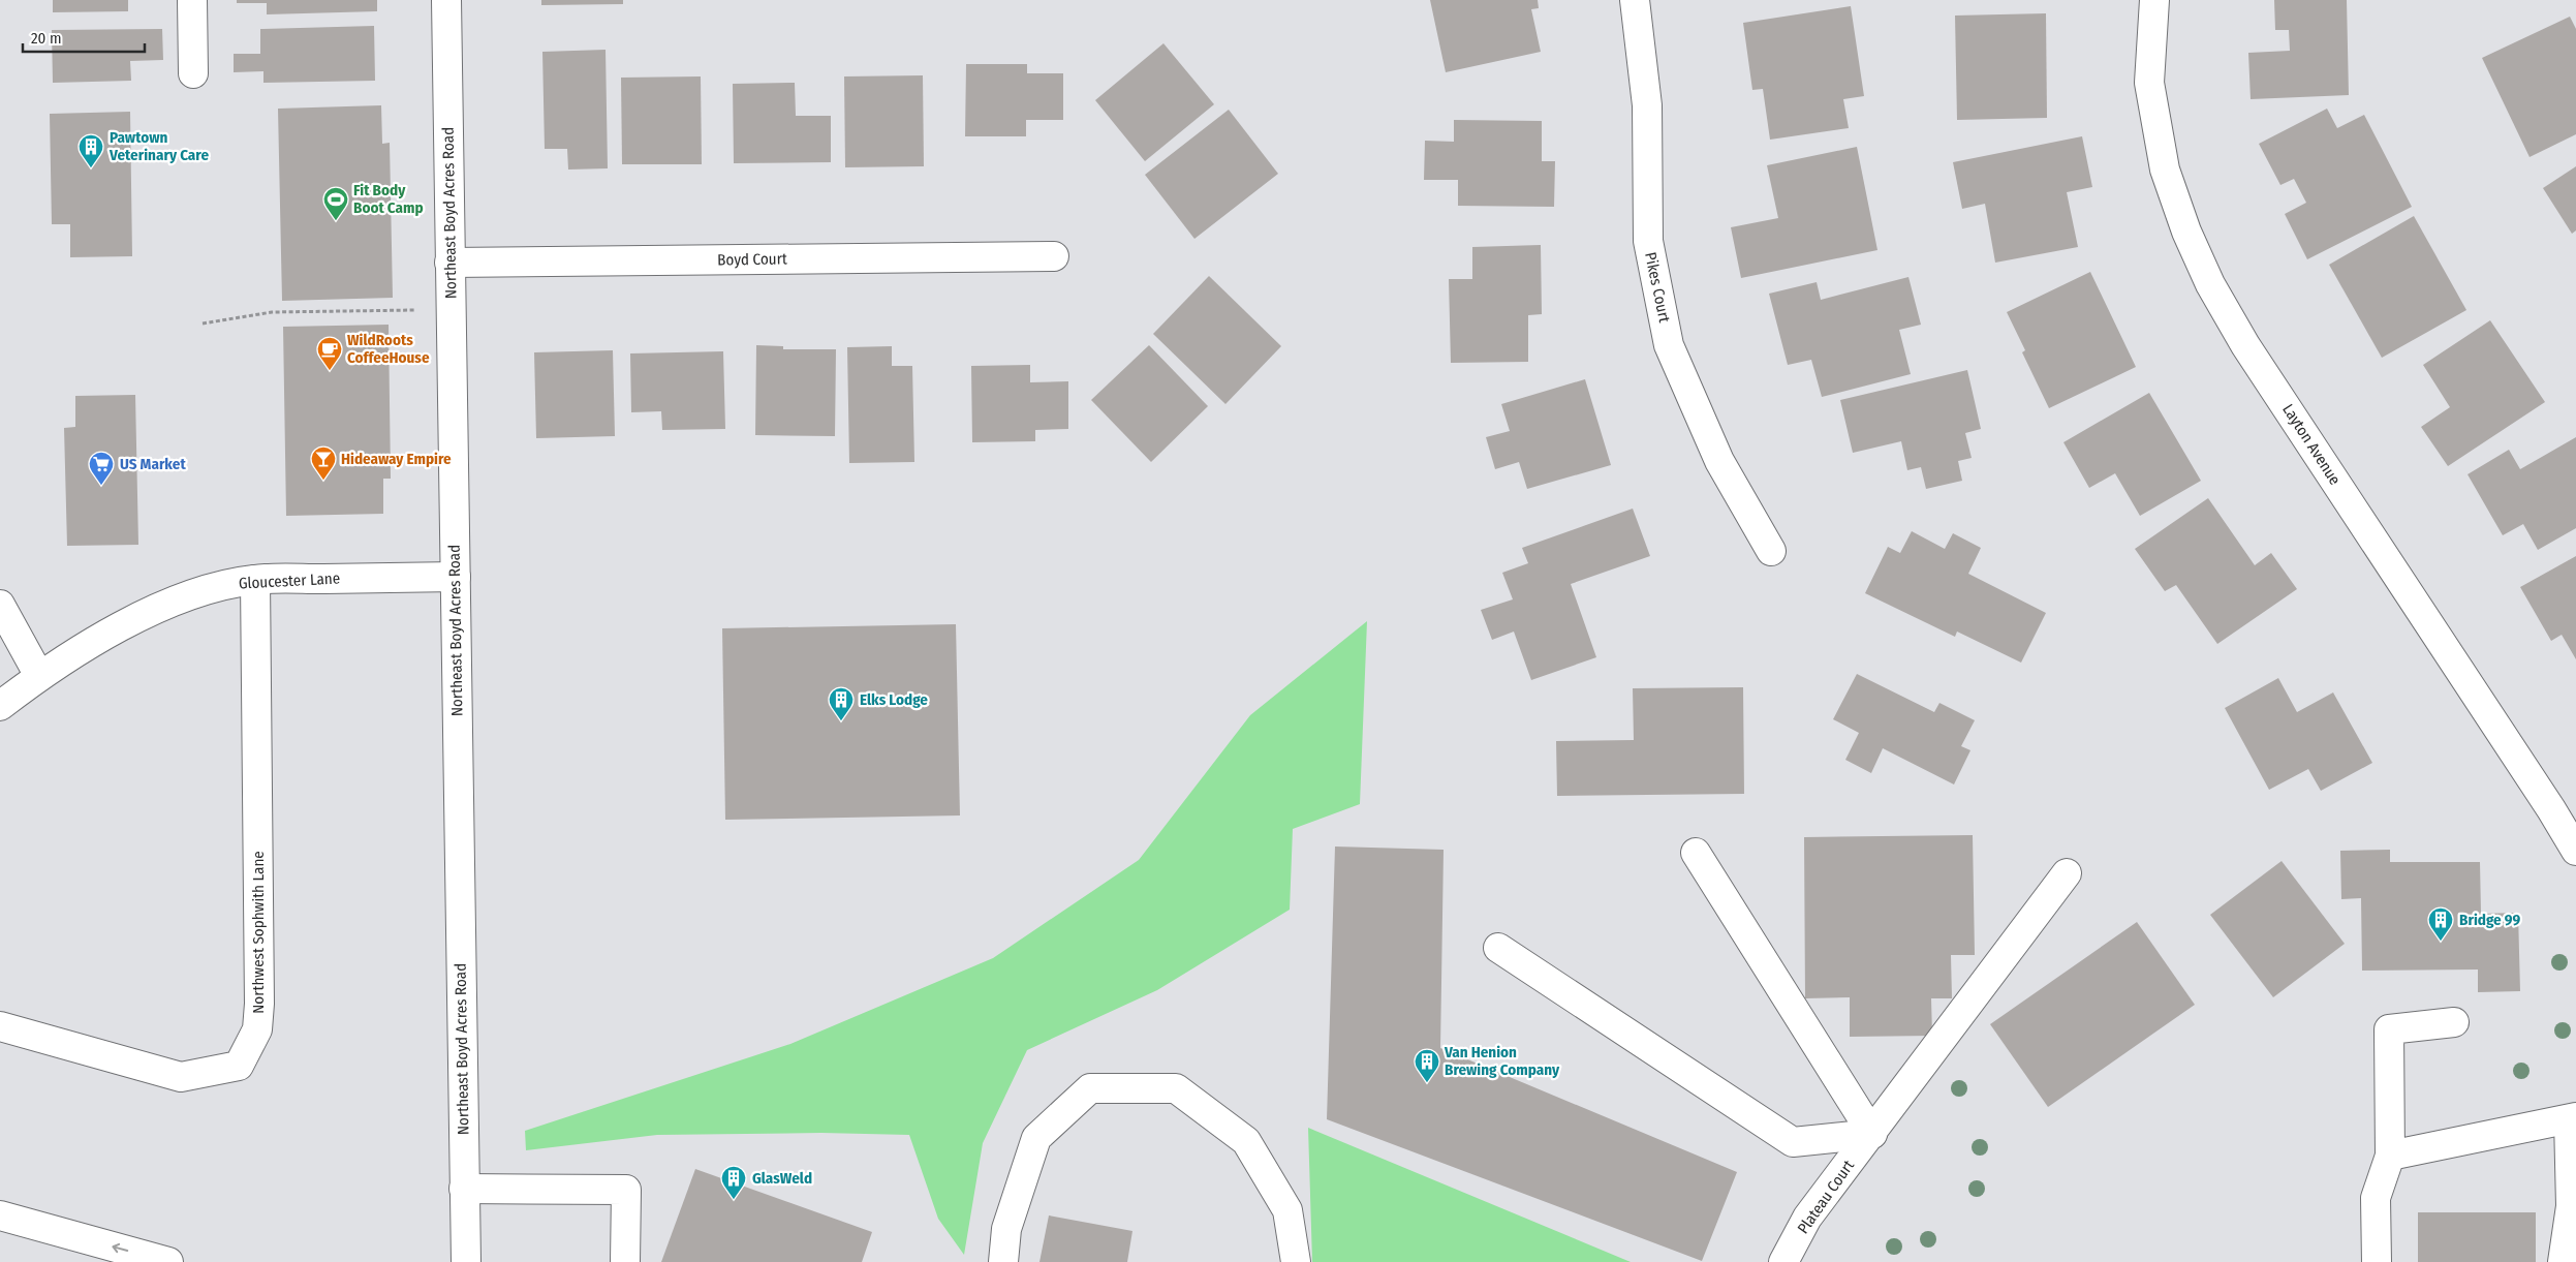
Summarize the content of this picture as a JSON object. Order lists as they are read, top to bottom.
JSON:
{
  "streets": {
    "main road": [
      "Northeast Boyd Acres Road",
      "Boyd Court",
      "Pikes Court",
      "Layton Avenue",
      "Gloucester Lane",
      "Northwest Sophwith Lane",
      "Plateau Court"
    ]
  },
  "crossings": [
    ["Northeast Boyd Acres Road", "Boyd Court"],
    ["Northeast Boyd Acres Road", "Gloucester Lane"],
    ["Gloucester Lane", "Northwest Sophwith Lane"]
  ],
  "places": {
    "building": [
      "Pawtown Veterinary Care",
      "Elks Lodge",
      "Bridge 99",
      "Van Henion Brewing Company",
      "GlasWeld"
    ],
    "sports": ["Fit Body Boot Camp"],
    "cafe": ["WildRoots CoffeeHouse"],
    "bar": ["Hideaway Empire"],
    "supermarket": ["US Market"]
  },
  "scale_bar": "20 m"
}
